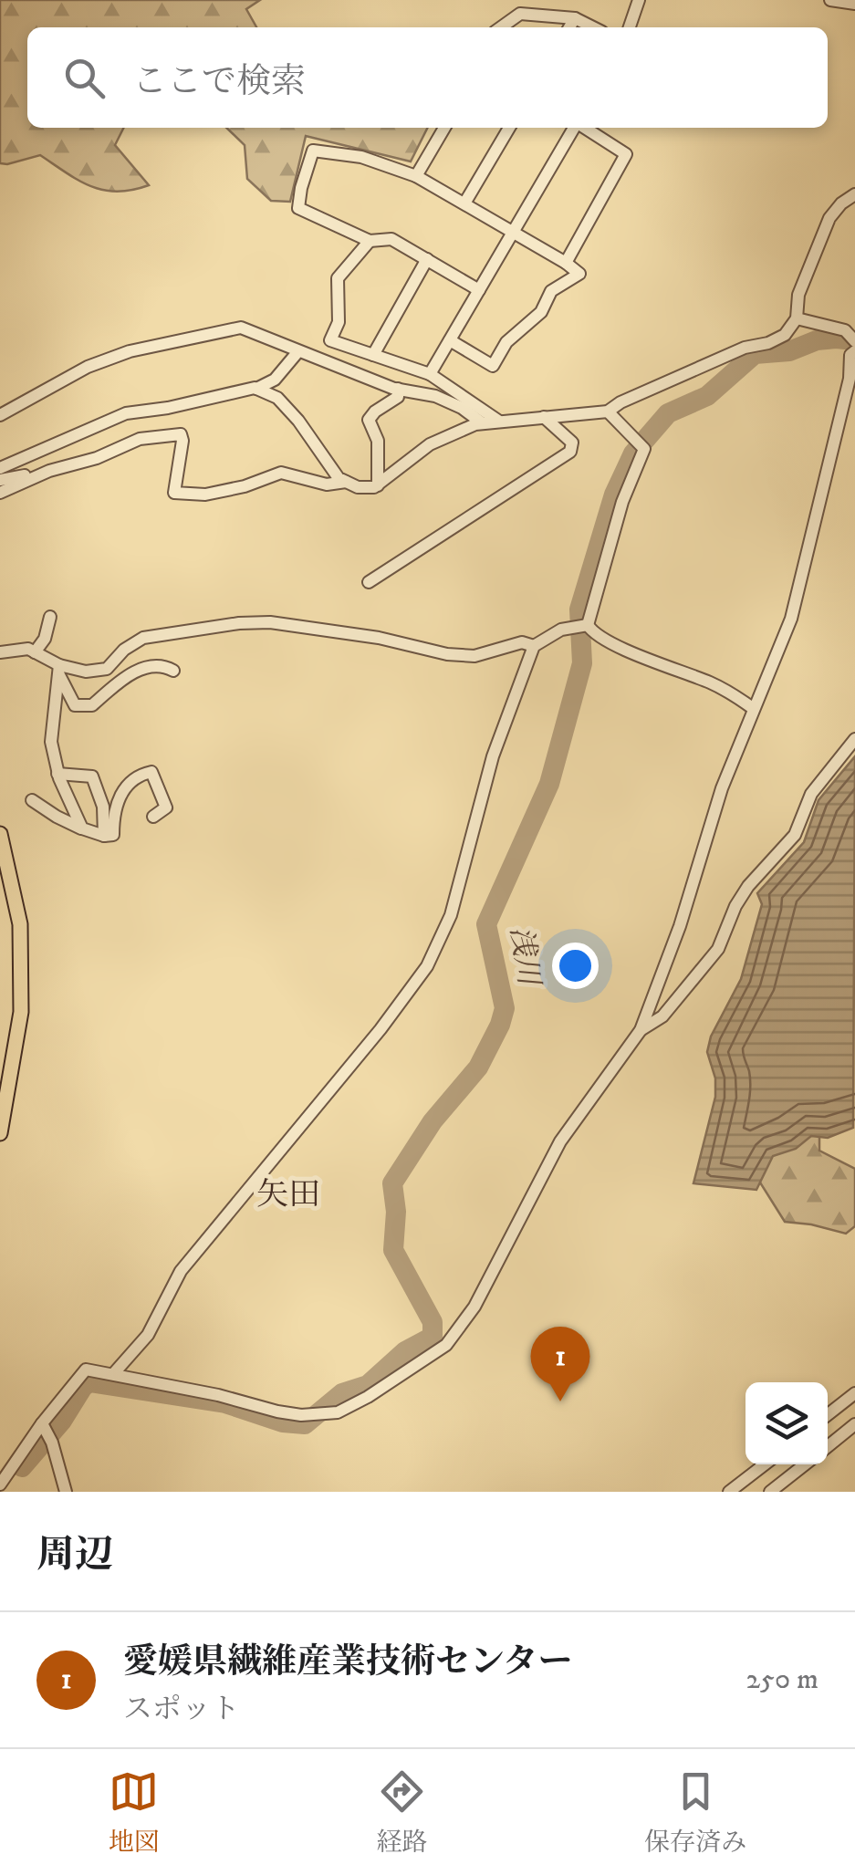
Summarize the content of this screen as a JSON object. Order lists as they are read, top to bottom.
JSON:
{
  "districts": ["矢田"],
  "water": ["浅川"],
  "page": {
    "search": "ここで検索",
    "pins": "1",
    "heading": "周辺",
    "list": [
      {
        "mark": "1",
        "name": "愛媛県繊維産業技術センター",
        "note": "スポット",
        "value": "250 m"
      }
    ],
    "nav": ["地図", "経路", "保存済み"]
  }
}
